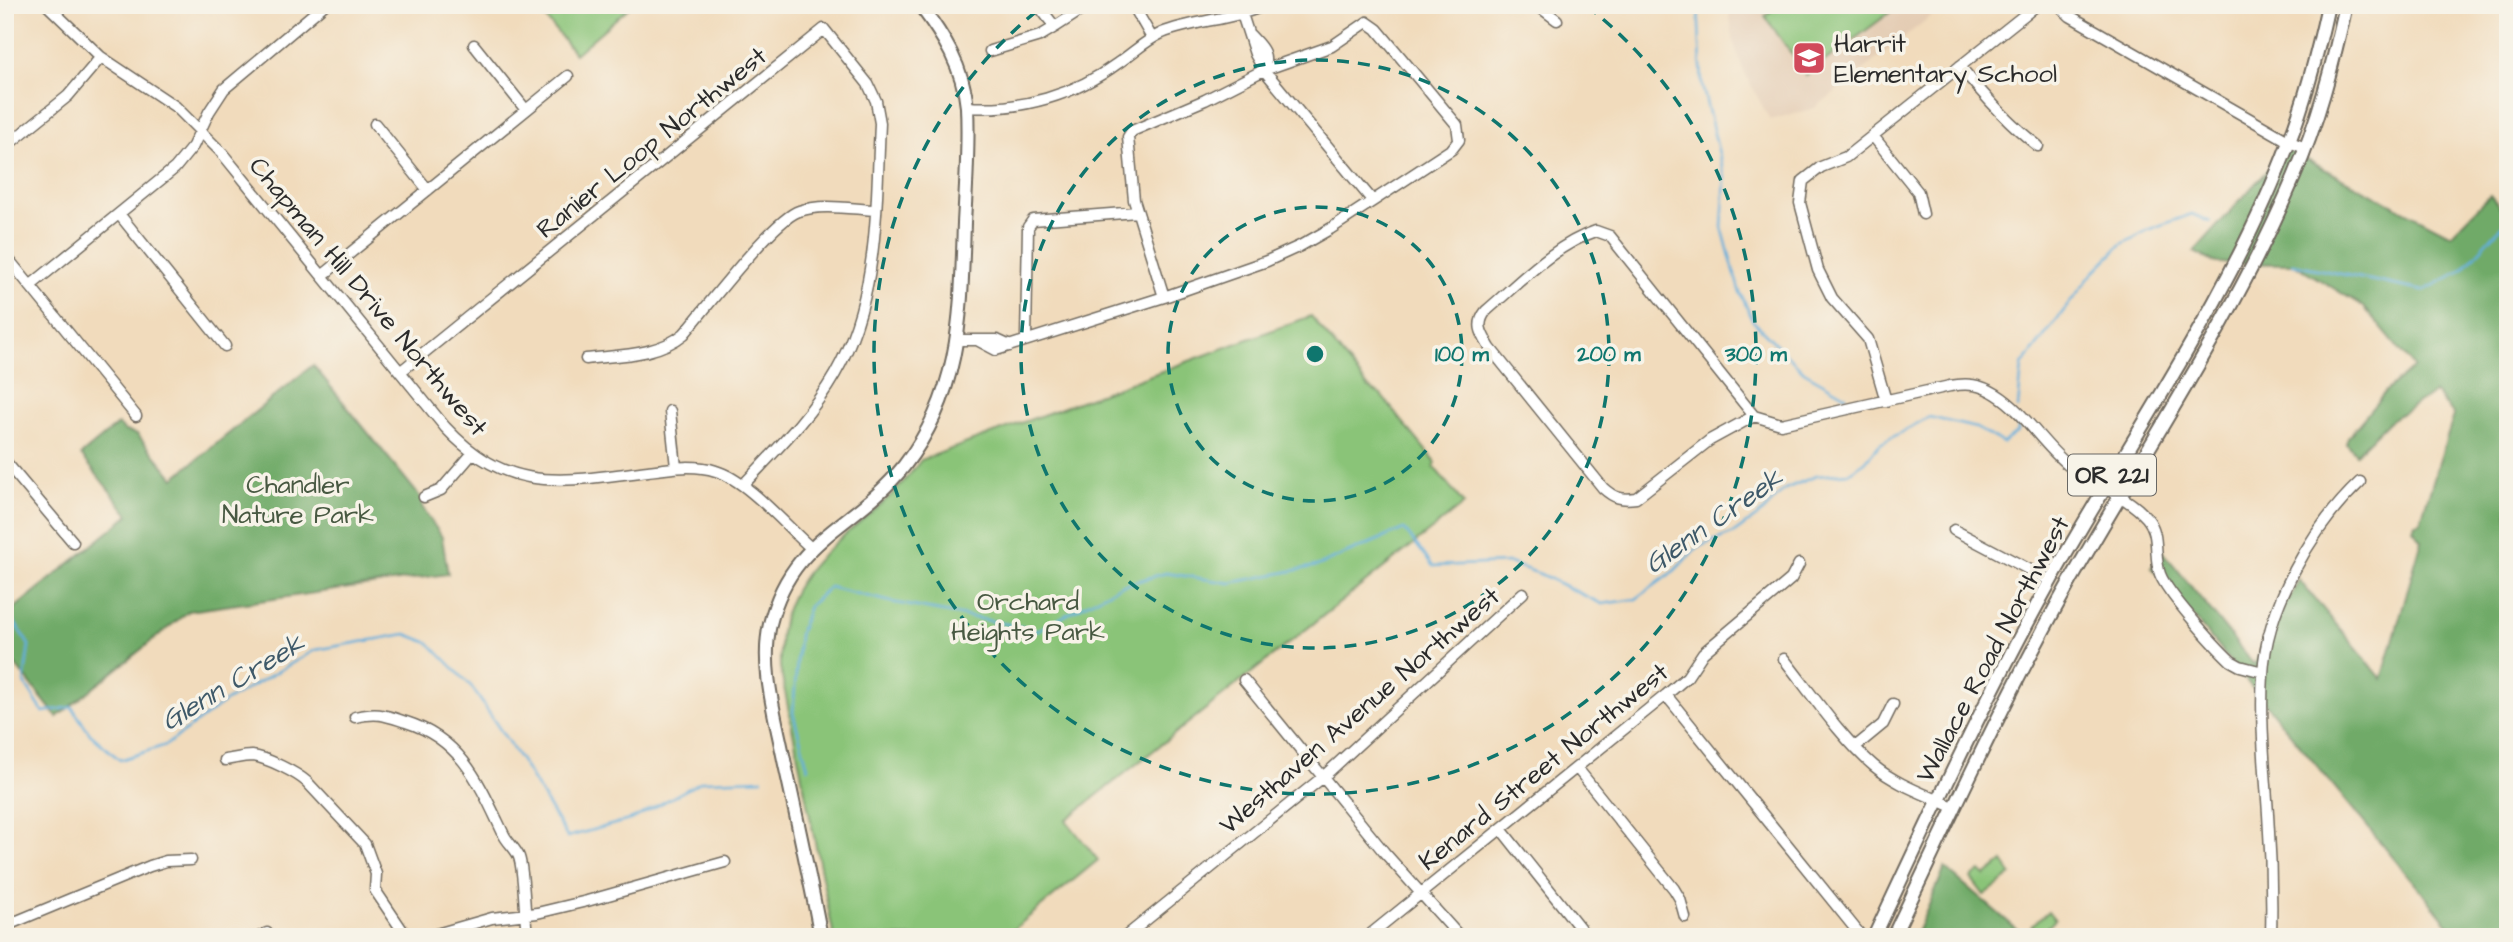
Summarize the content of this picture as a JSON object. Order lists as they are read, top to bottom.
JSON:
{
  "streets": {
    "main road": ["OR 221", "Wallace Road Northwest"],
    "street": [
      "Ranier Loop Northwest",
      "Chapman Hill Drive Northwest",
      "Westhaven Avenue Northwest",
      "Kenard Street Northwest"
    ]
  },
  "crossings": [
    ["Ranier Loop Northwest", "Chapman Hill Drive Northwest"]
  ],
  "water": ["Glenn Creek"],
  "parks": ["Chandler Nature Park", "Orchard Heights Park"],
  "places": {
    "school or university": ["Harrit Elementary School"]
  },
  "rings": ["100 m", "200 m", "300 m"]
}
